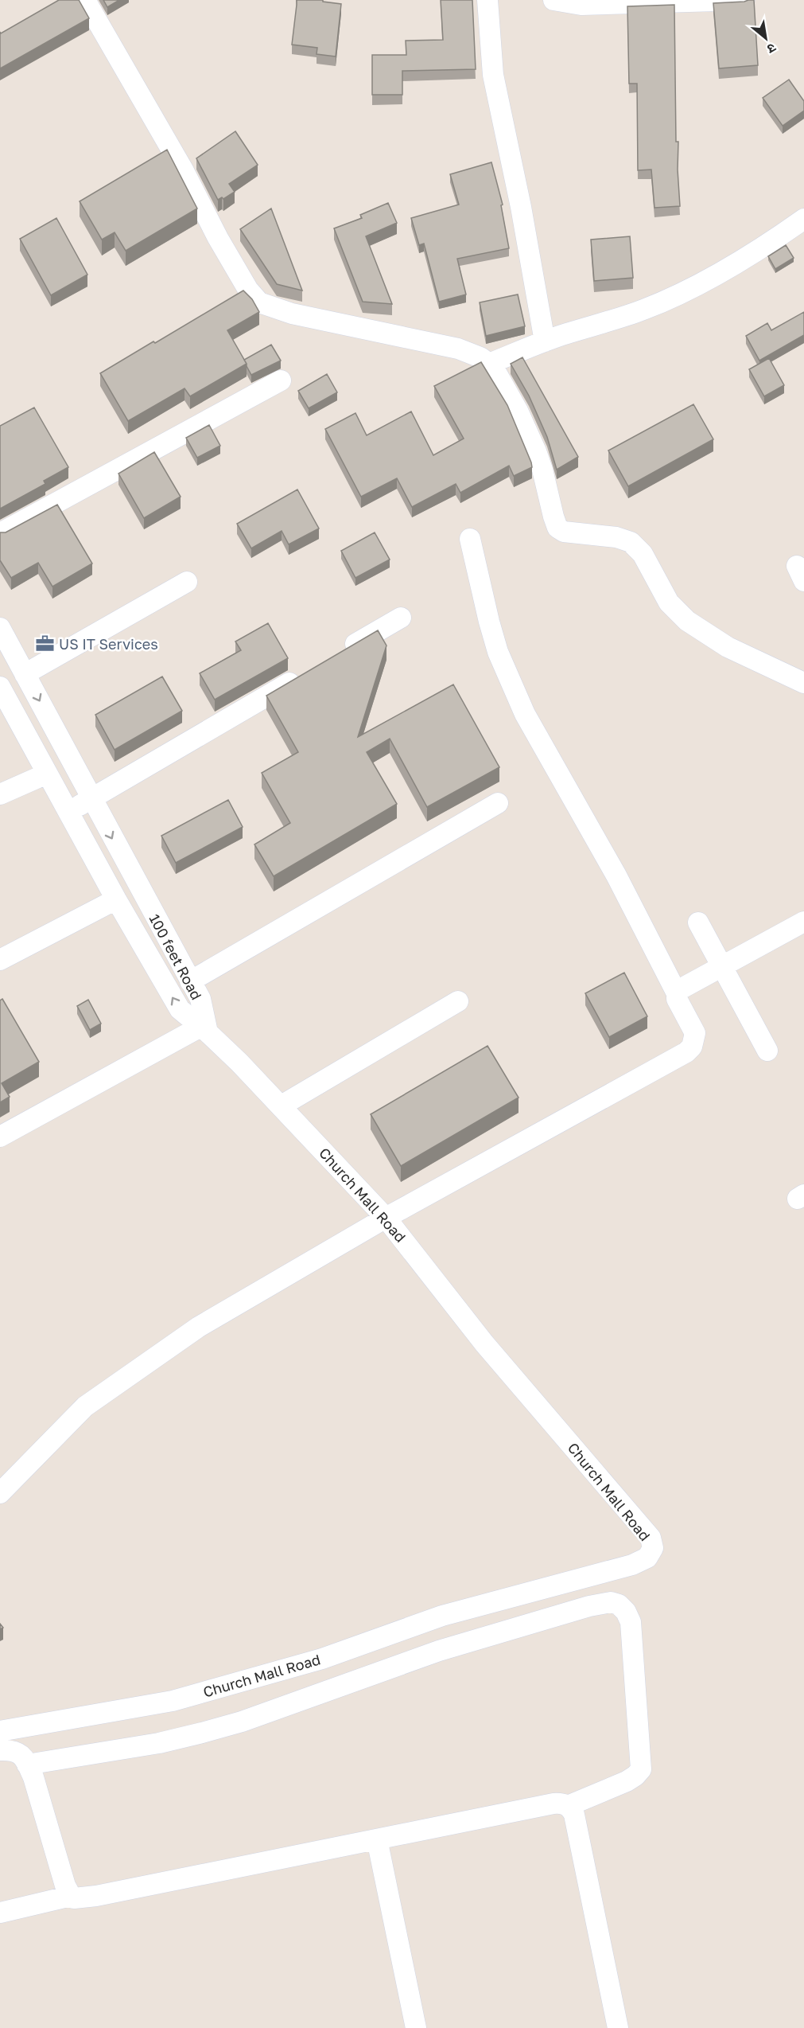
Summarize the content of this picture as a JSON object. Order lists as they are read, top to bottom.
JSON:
{
  "streets": {
    "street": ["100 feet Road", "Church Mall Road"]
  },
  "crossings": [
    ["100 feet Road", "Church Mall Road"]
  ],
  "places": {
    "office": ["US IT Services"]
  },
  "north": "bottom right"
}
